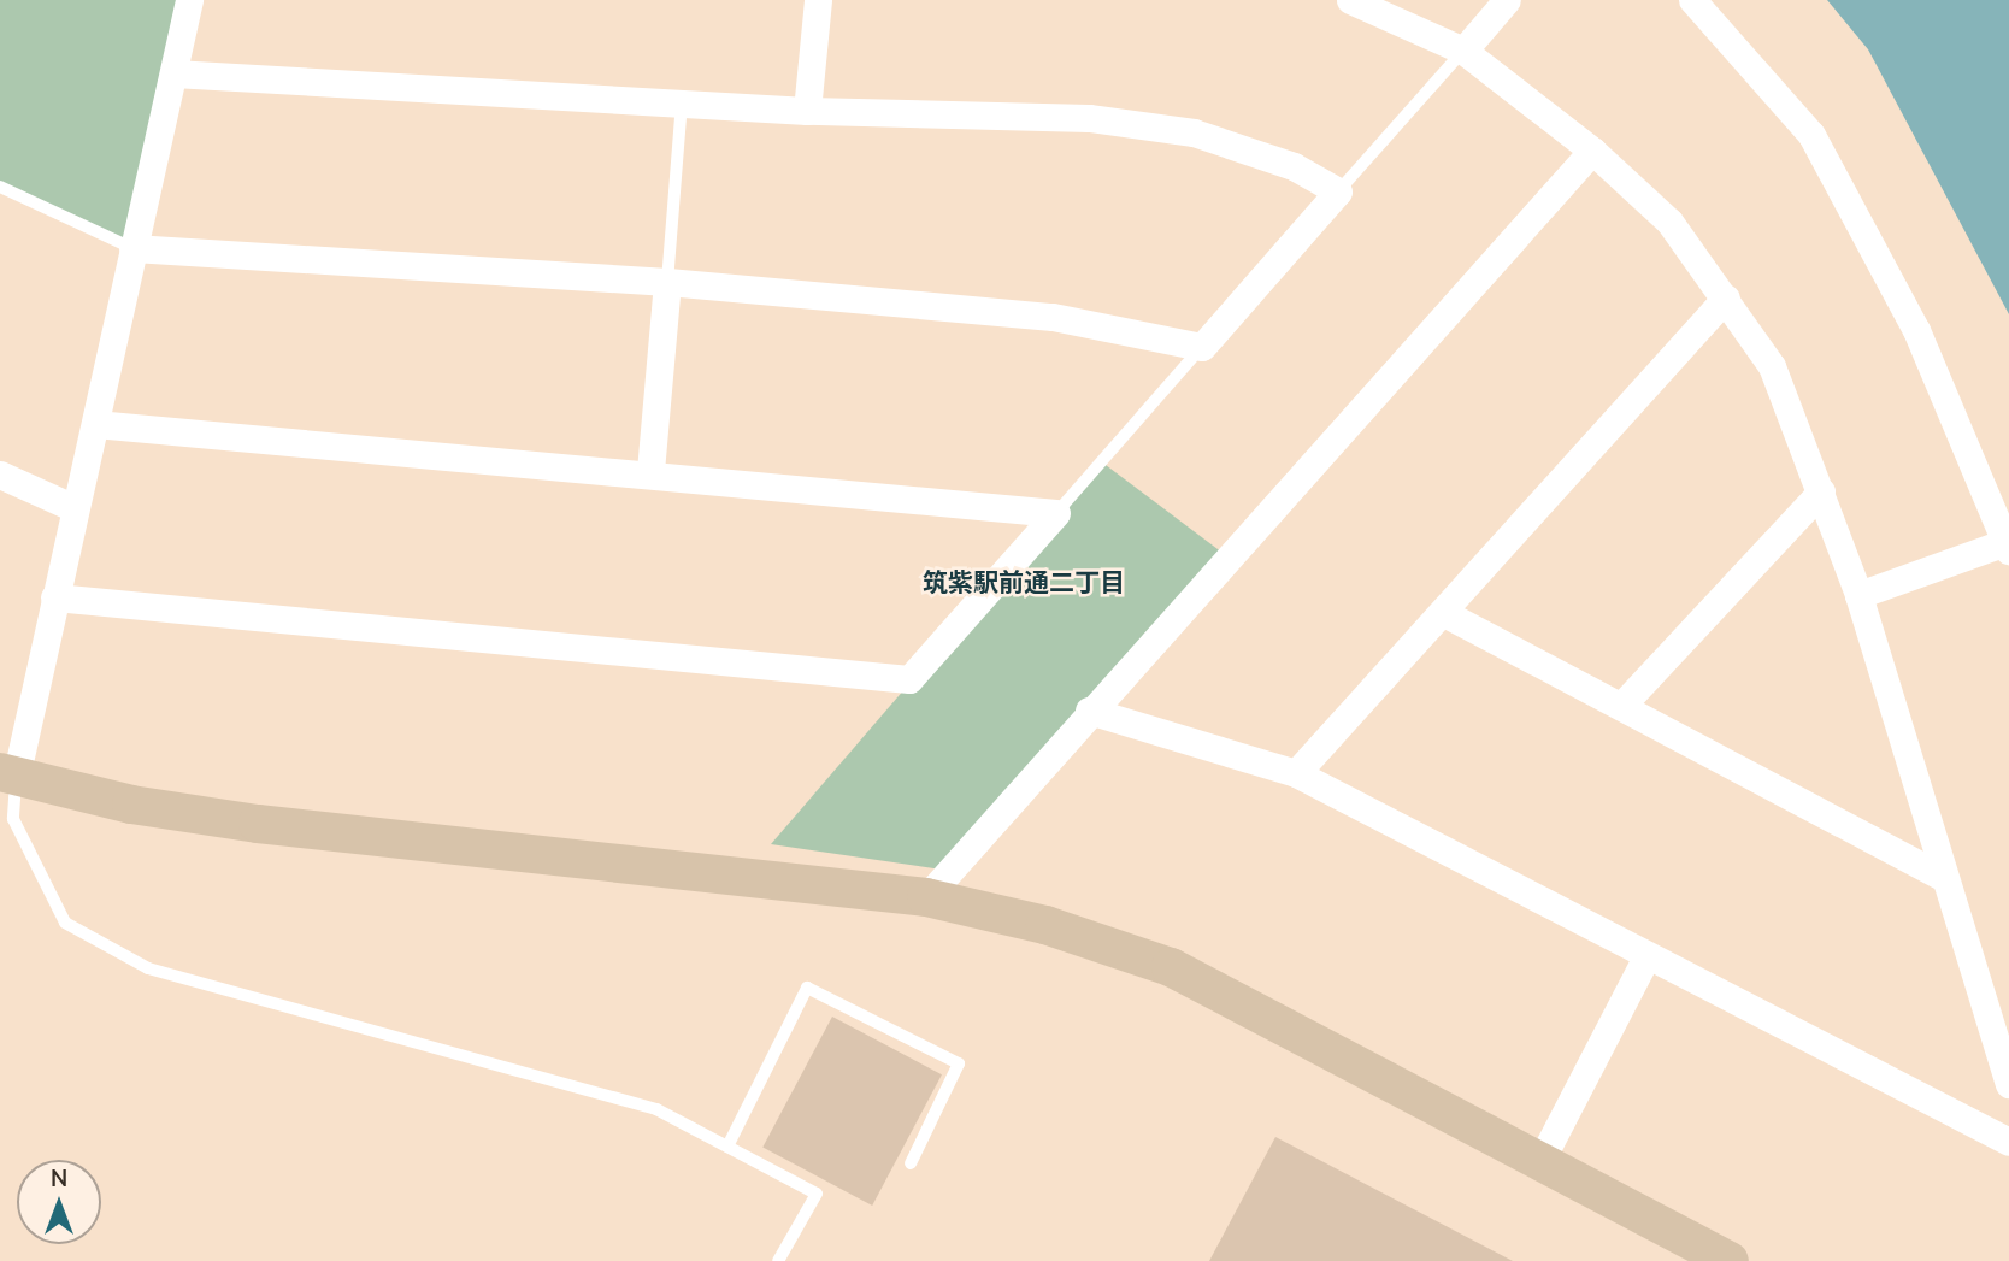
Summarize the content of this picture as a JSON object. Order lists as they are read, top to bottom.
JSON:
{
  "districts": ["筑紫駅前通二丁目"],
  "north": "top"
}
